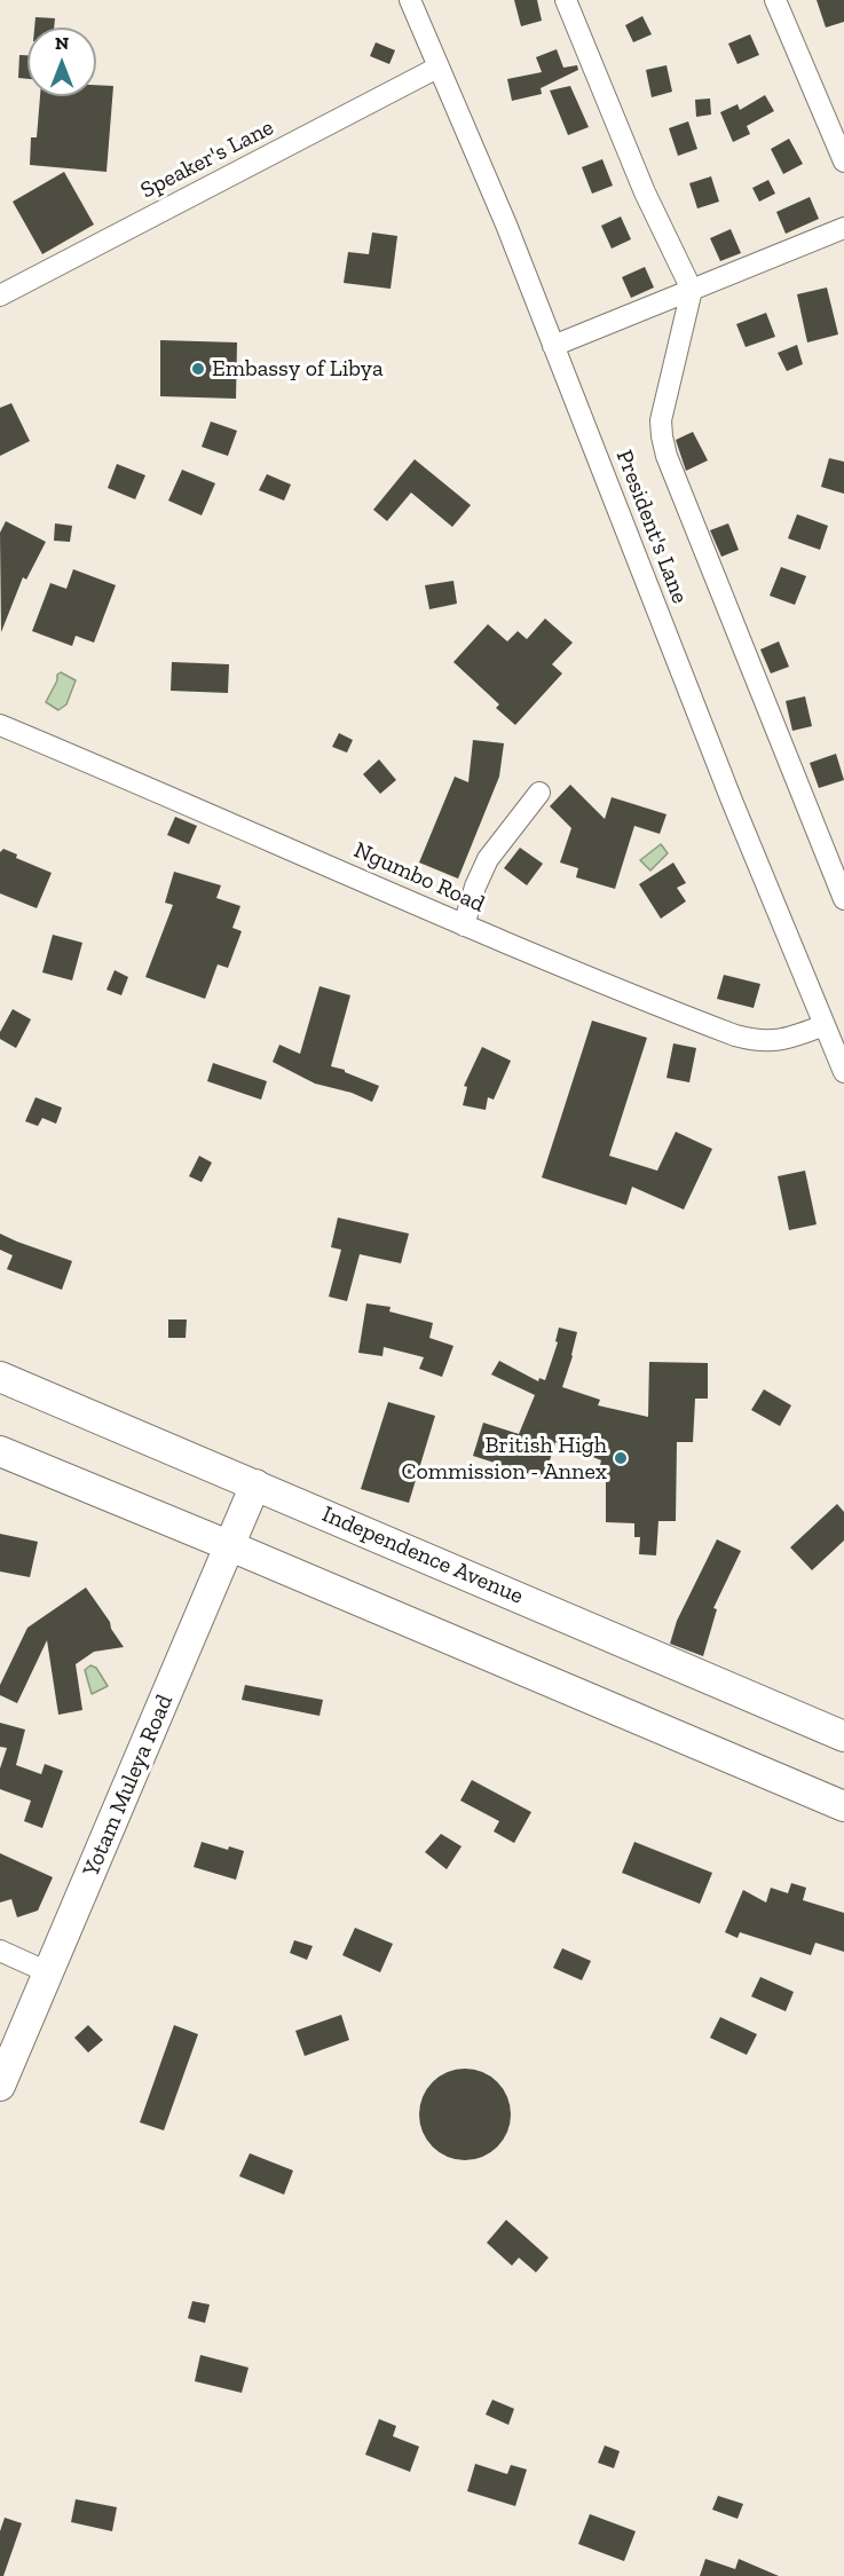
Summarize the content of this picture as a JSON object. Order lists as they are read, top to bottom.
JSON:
{
  "streets": {
    "main road": ["Independence Avenue", "Yotam Muleya Road"],
    "street": ["Speaker's Lane", "President's Lane", "Ngumbo Road"]
  },
  "crossings": [
    ["Speaker's Lane", "President's Lane"],
    ["President's Lane", "Ngumbo Road"],
    ["Independence Avenue", "Yotam Muleya Road"]
  ],
  "places": ["Embassy of Libya", "British High Commission - Annex"],
  "north": "top"
}
